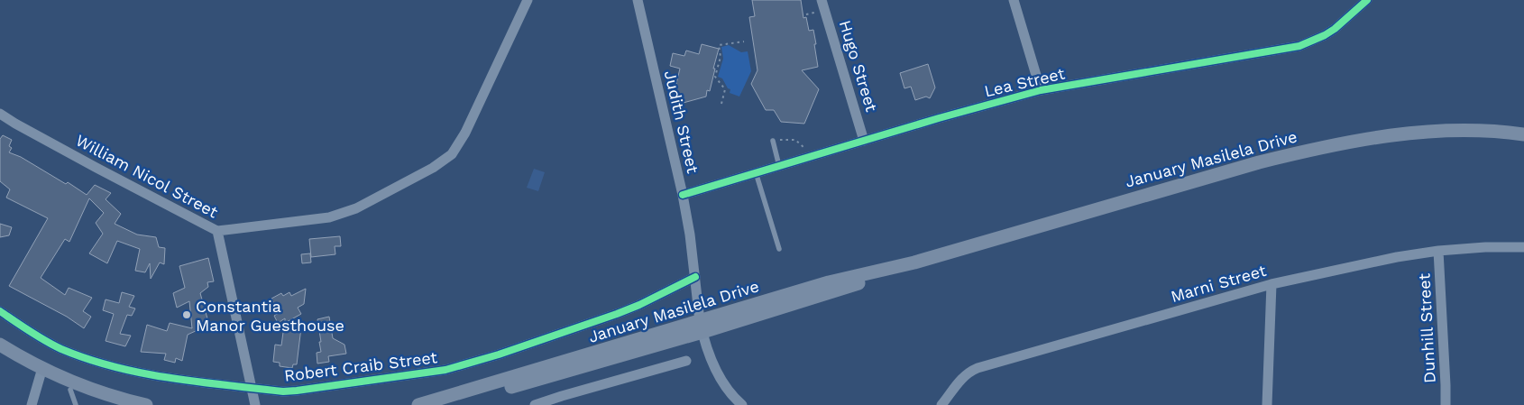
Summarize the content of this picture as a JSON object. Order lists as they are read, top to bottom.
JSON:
{
  "streets": {
    "main road": ["January Masilela Drive"],
    "street": [
      "Hugo Street",
      "Lea Street",
      "Judith Street",
      "William Nicol Street",
      "Marni Street",
      "Dunhill Street",
      "Robert Craib Street"
    ]
  },
  "crossings": [
    ["Hugo Street", "Lea Street"],
    ["Lea Street", "Judith Street"],
    ["Judith Street", "January Masilela Drive"],
    ["Judith Street", "Robert Craib Street"],
    ["Marni Street", "Dunhill Street"]
  ],
  "places": ["Constantia Manor Guesthouse"]
}
